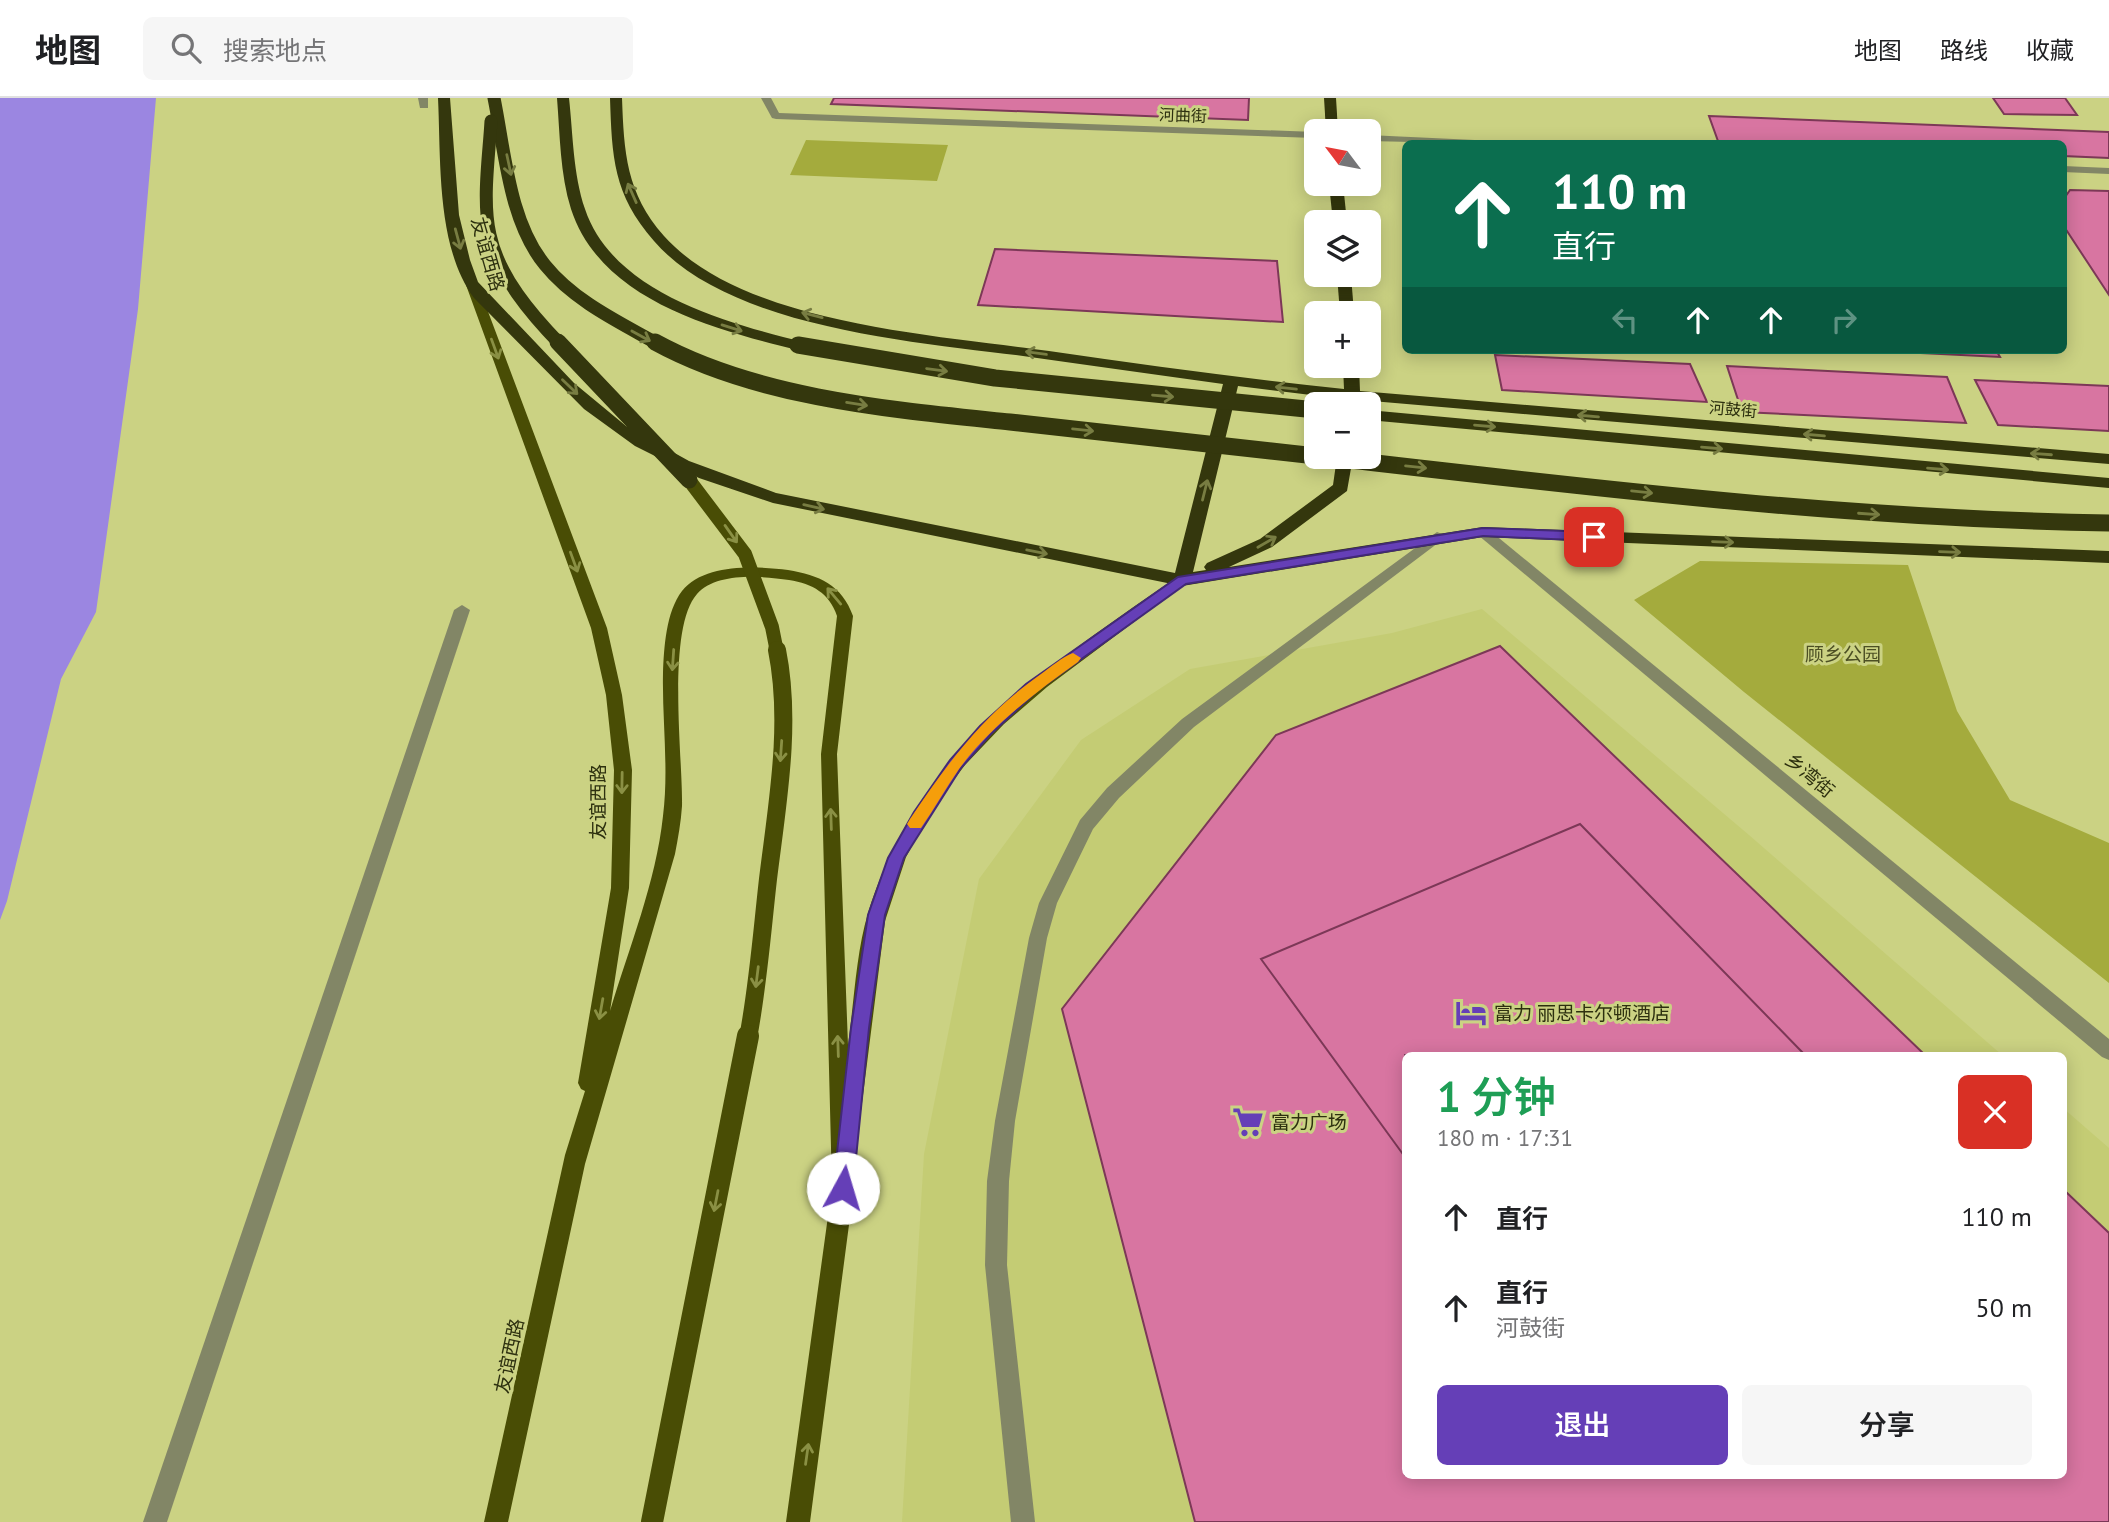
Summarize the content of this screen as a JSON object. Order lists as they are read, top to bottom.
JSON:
{
  "streets": {
    "highway": ["友谊西路", "河鼓街"],
    "street": ["河曲街", "乡湾街"]
  },
  "one_way": ["友谊西路"],
  "parks": ["顾乡公园"],
  "places": {
    "hotel": ["富力 丽思卡尔顿酒店"],
    "supermarket": ["富力广场"]
  },
  "north": "top left",
  "page": {
    "header": "地图",
    "search": "搜索地点",
    "nav": ["地图", "路线", "收藏"],
    "map_buttons": ["+", "−"],
    "turn": ["110 m", "直行"],
    "heading": ["1 分钟", "180 m · 17:31"],
    "list": [
      {
        "name": "直行",
        "value": "110 m"
      },
      {
        "name": "直行",
        "note": "河鼓街",
        "value": "50 m"
      }
    ],
    "buttons": ["退出", "分享"]
  }
}
